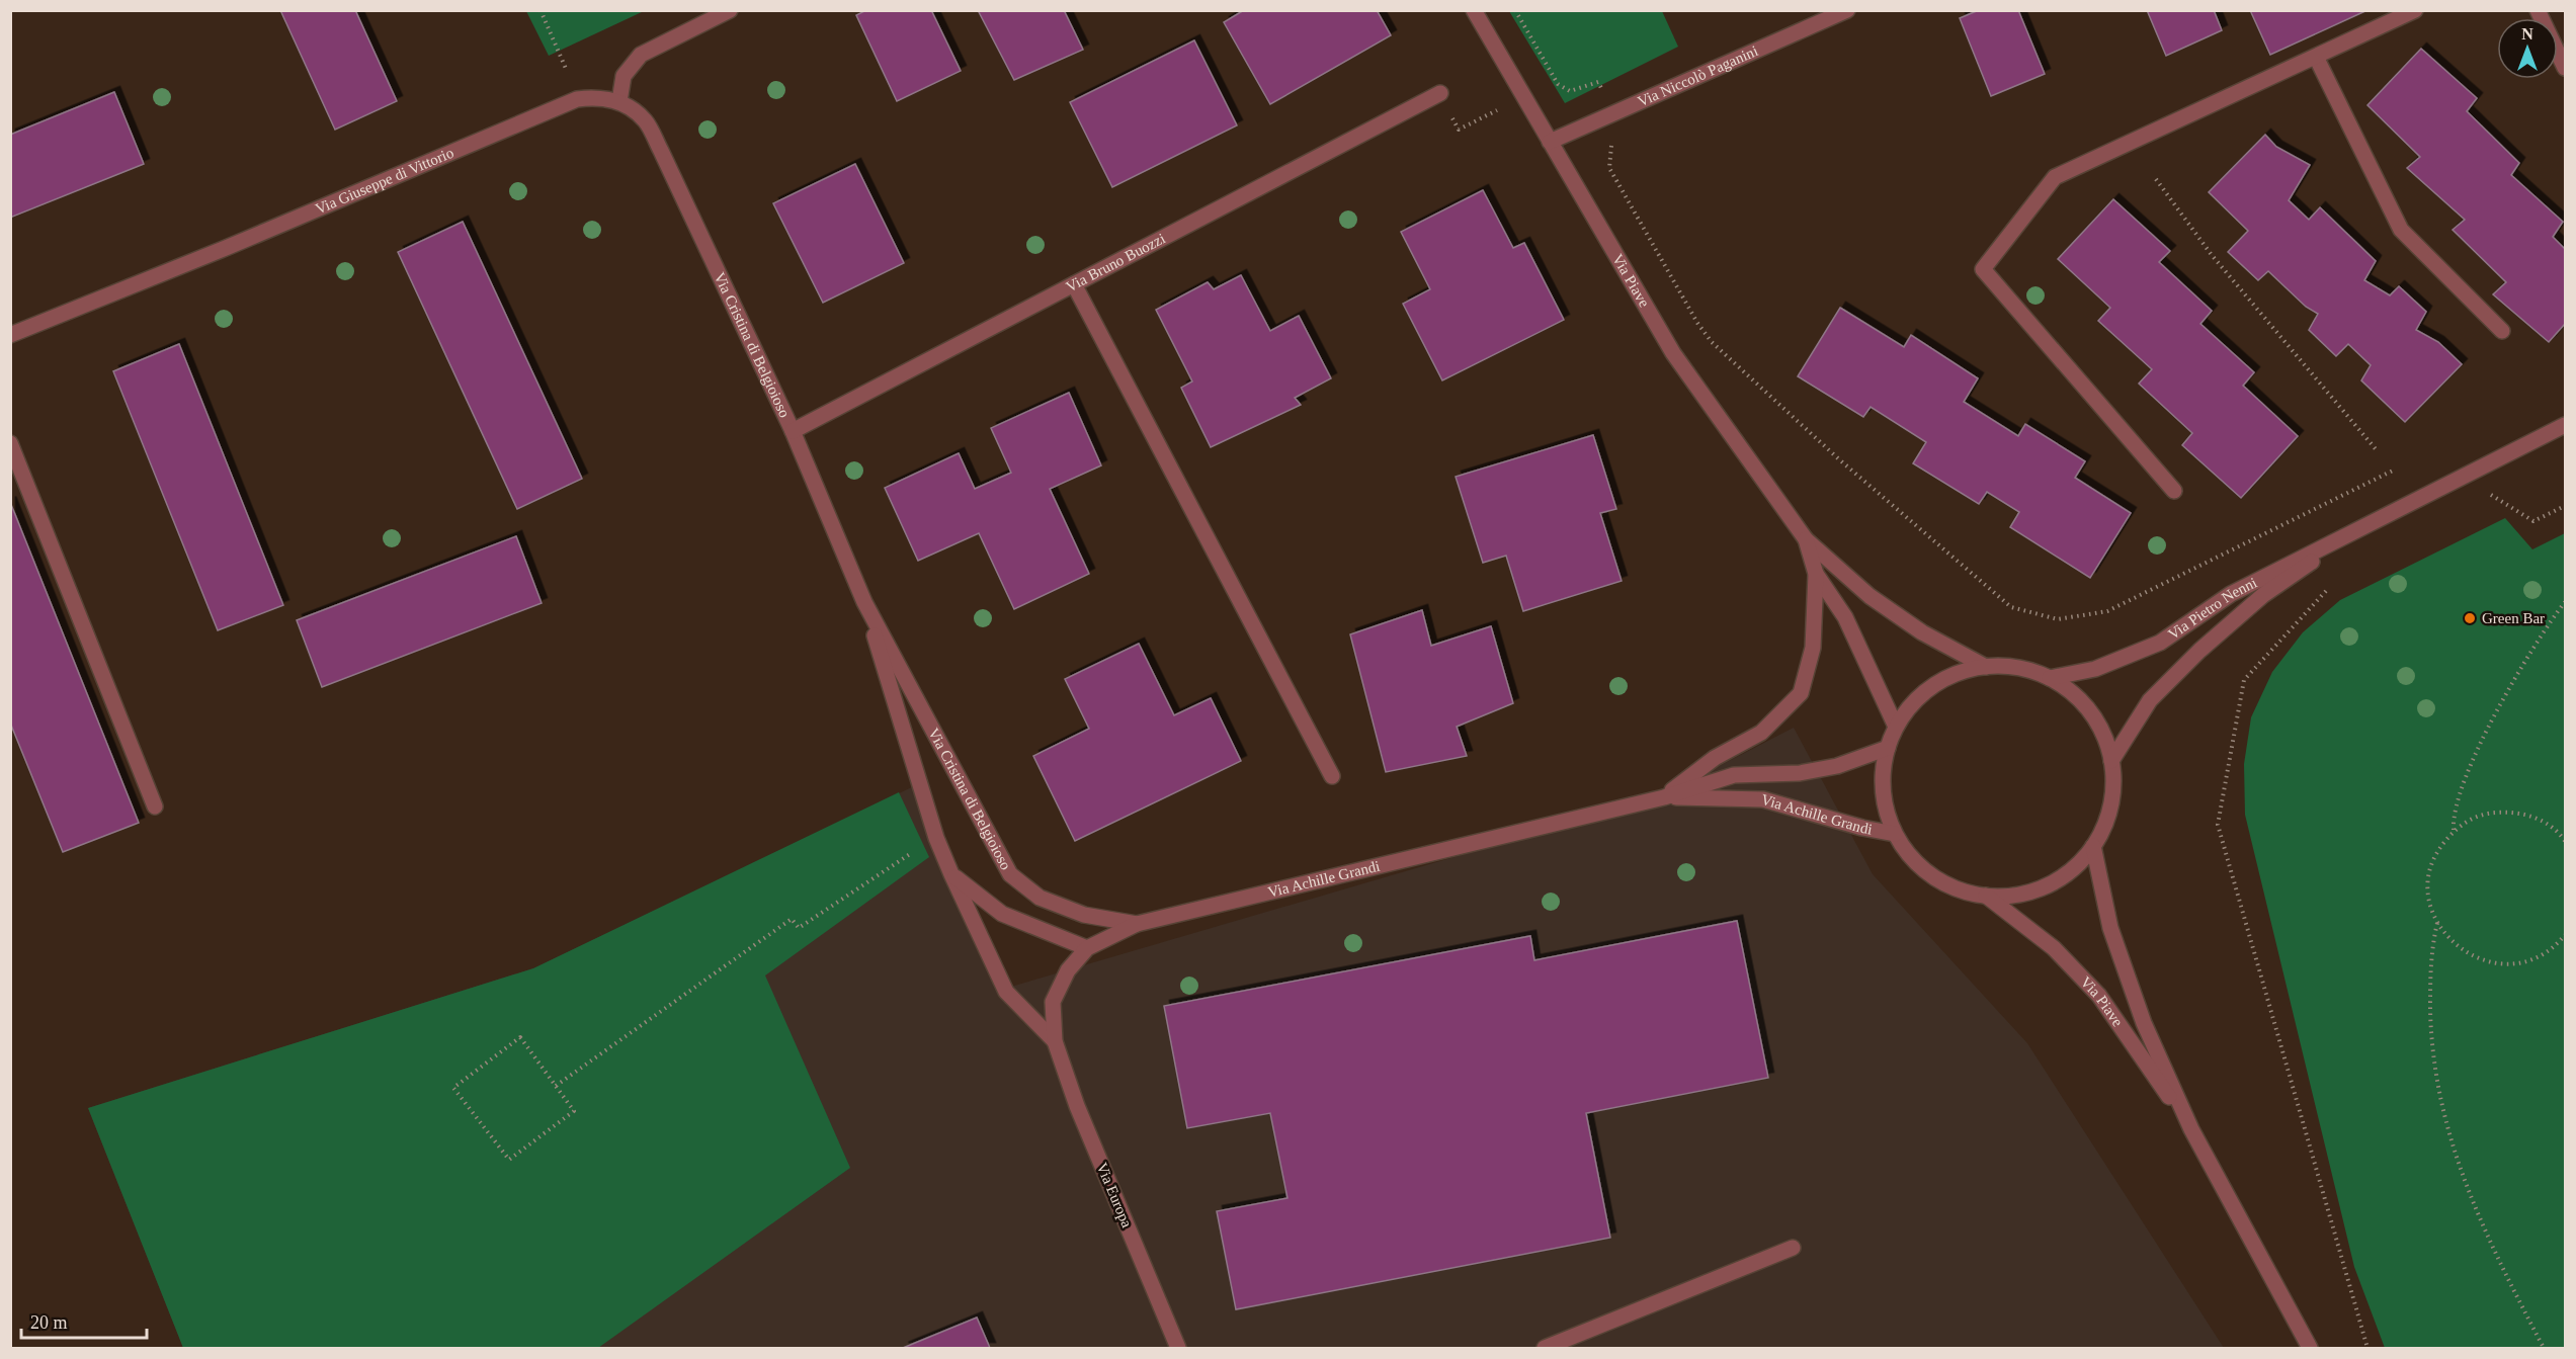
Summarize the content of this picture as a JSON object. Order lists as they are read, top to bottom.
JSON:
{
  "streets": {
    "street": [
      "Via Niccolò Paganini",
      "Via Giuseppe di Vittorio",
      "Via Bruno Buozzi",
      "Via Piave",
      "Via Cristina di Belgioioso",
      "Via Pietro Nenni",
      "Via Achille Grandi",
      "Via Europa"
    ]
  },
  "crossings": [
    ["Via Niccolò Paganini", "Via Piave"],
    ["Via Giuseppe di Vittorio", "Via Cristina di Belgioioso"],
    ["Via Bruno Buozzi", "Via Cristina di Belgioioso"],
    ["Via Piave", "Via Pietro Nenni"],
    ["Via Piave", "Via Achille Grandi"],
    ["Via Cristina di Belgioioso", "Via Achille Grandi"],
    ["Via Cristina di Belgioioso", "Via Europa"],
    ["Via Achille Grandi", "Via Europa"]
  ],
  "places": ["Green Bar"],
  "scale_bar": "20 m",
  "north": "top"
}
